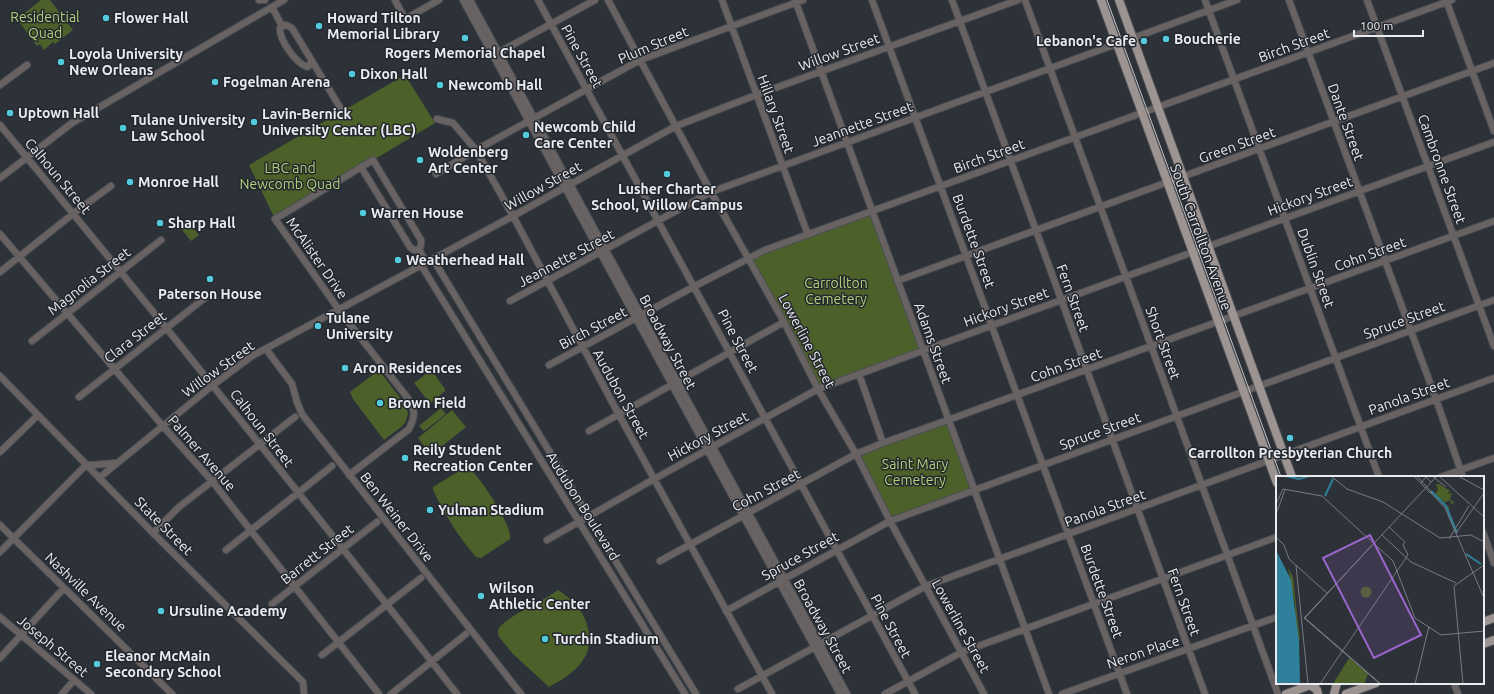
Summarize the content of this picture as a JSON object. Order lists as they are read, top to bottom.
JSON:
{
  "streets": {
    "main road": ["South Carrollton Avenue"],
    "street": [
      "Plum Street",
      "Birch Street",
      "Willow Street",
      "Pine Street",
      "Hillary Street",
      "Dante Street",
      "Jeannette Street",
      "Green Street",
      "Cambronne Street",
      "Calhoun Street",
      "Hickory Street",
      "Burdette Street",
      "Cohn Street",
      "McAlister Drive",
      "Dublin Street",
      "Magnolia Street",
      "Fern Street",
      "Spruce Street",
      "Clara Street",
      "Lowerline Street",
      "Broadway Street",
      "Adams Street",
      "Short Street",
      "Audubon Street",
      "Panola Street",
      "Palmer Avenue",
      "Audubon Boulevard",
      "Ben Weiner Drive",
      "State Street",
      "Barrett Street",
      "Nashville Avenue",
      "Joseph Street",
      "Neron Place"
    ]
  },
  "crossings": [
    ["Plum Street", "Pine Street"],
    ["Plum Street", "Hillary Street"],
    ["Plum Street", "Lowerline Street"],
    ["Plum Street", "Broadway Street"],
    ["Plum Street", "Adams Street"],
    ["Plum Street", "Audubon Street"],
    ["Birch Street", "Pine Street"],
    ["Birch Street", "Hillary Street"],
    ["Birch Street", "Dante Street"],
    ["Birch Street", "Cambronne Street"],
    ["Birch Street", "South Carrollton Avenue"],
    ["Birch Street", "Burdette Street"],
    ["Birch Street", "Dublin Street"],
    ["Birch Street", "Fern Street"],
    ["Birch Street", "Lowerline Street"],
    ["Birch Street", "Broadway Street"],
    ["Birch Street", "Adams Street"],
    ["Birch Street", "Short Street"],
    ["Birch Street", "Audubon Street"],
    ["Willow Street", "Pine Street"],
    ["Willow Street", "Hillary Street"],
    ["Willow Street", "Calhoun Street"],
    ["Willow Street", "Burdette Street"],
    ["Willow Street", "McAlister Drive"],
    ["Willow Street", "Fern Street"],
    ["Willow Street", "Lowerline Street"],
    ["Willow Street", "Broadway Street"],
    ["Willow Street", "Adams Street"],
    ["Willow Street", "Audubon Street"],
    ["Willow Street", "Palmer Avenue"],
    ["Willow Street", "Audubon Boulevard"],
    ["Willow Street", "Ben Weiner Drive"],
    ["Willow Street", "State Street"],
    ["Pine Street", "Jeannette Street"],
    ["Pine Street", "Hickory Street"],
    ["Pine Street", "Cohn Street"],
    ["Pine Street", "Spruce Street"],
    ["Pine Street", "Panola Street"],
    ["Hillary Street", "Jeannette Street"],
    ["Dante Street", "Green Street"],
    ["Dante Street", "Hickory Street"],
    ["Dante Street", "Cohn Street"],
    ["Dante Street", "Spruce Street"],
    ["Dante Street", "Panola Street"],
    ["Jeannette Street", "South Carrollton Avenue"],
    ["Jeannette Street", "Burdette Street"],
    ["Jeannette Street", "Dublin Street"],
    ["Jeannette Street", "Fern Street"],
    ["Jeannette Street", "Lowerline Street"],
    ["Jeannette Street", "Broadway Street"],
    ["Jeannette Street", "Adams Street"],
    ["Jeannette Street", "Short Street"],
    ["Jeannette Street", "Audubon Street"],
    ["Green Street", "Cambronne Street"],
    ["Green Street", "South Carrollton Avenue"],
    ["Green Street", "Burdette Street"],
    ["Green Street", "Dublin Street"],
    ["Green Street", "Fern Street"],
    ["Green Street", "Adams Street"],
    ["Green Street", "Short Street"],
    ["Cambronne Street", "Hickory Street"],
    ["Cambronne Street", "Cohn Street"],
    ["Cambronne Street", "Spruce Street"],
    ["Calhoun Street", "Magnolia Street"],
    ["Calhoun Street", "Clara Street"],
    ["Calhoun Street", "Barrett Street"],
    ["Hickory Street", "South Carrollton Avenue"],
    ["Hickory Street", "Burdette Street"],
    ["Hickory Street", "Dublin Street"],
    ["Hickory Street", "Fern Street"],
    ["Hickory Street", "Lowerline Street"],
    ["Hickory Street", "Broadway Street"],
    ["Hickory Street", "Adams Street"],
    ["Hickory Street", "Short Street"],
    ["Hickory Street", "Audubon Street"],
    ["Hickory Street", "Audubon Boulevard"],
    ["South Carrollton Avenue", "Cohn Street"],
    ["South Carrollton Avenue", "Spruce Street"],
    ["South Carrollton Avenue", "Panola Street"],
    ["Burdette Street", "Cohn Street"],
    ["Burdette Street", "Spruce Street"],
    ["Burdette Street", "Panola Street"],
    ["Burdette Street", "Neron Place"],
    ["Cohn Street", "Dublin Street"],
    ["Cohn Street", "Fern Street"],
    ["Cohn Street", "Lowerline Street"],
    ["Cohn Street", "Broadway Street"],
    ["Cohn Street", "Adams Street"],
    ["Cohn Street", "Short Street"],
    ["Cohn Street", "Audubon Street"],
    ["McAlister Drive", "Ben Weiner Drive"],
    ["Dublin Street", "Spruce Street"],
    ["Dublin Street", "Panola Street"],
    ["Magnolia Street", "Palmer Avenue"],
    ["Fern Street", "Spruce Street"],
    ["Fern Street", "Panola Street"],
    ["Fern Street", "Neron Place"],
    ["Spruce Street", "Lowerline Street"],
    ["Spruce Street", "Broadway Street"],
    ["Spruce Street", "Adams Street"],
    ["Spruce Street", "Short Street"],
    ["Spruce Street", "Audubon Street"],
    ["Clara Street", "Palmer Avenue"],
    ["Lowerline Street", "Panola Street"],
    ["Broadway Street", "Panola Street"],
    ["Adams Street", "Panola Street"],
    ["Short Street", "Panola Street"],
    ["Short Street", "Neron Place"],
    ["Audubon Street", "Panola Street"],
    ["Palmer Avenue", "Barrett Street"]
  ],
  "parks": [
    "Residential Quad",
    "LBC and Newcomb Quad",
    "Carrollton Cemetery",
    "Saint Mary Cemetery"
  ],
  "places": [
    "Flower Hall",
    "Howard Tilton Memorial Library",
    "Rogers Memorial Chapel",
    "Boucherie",
    "Lebanon's Cafe",
    "Loyola University New Orleans",
    "Dixon Hall",
    "Fogelman Arena",
    "Newcomb Hall",
    "Uptown Hall",
    "Lavin-Bernick University Center (LBC)",
    "Tulane University Law School",
    "Newcomb Child Care Center",
    "Woldenberg Art Center",
    "Lusher Charter School, Willow Campus",
    "Monroe Hall",
    "Warren House",
    "Sharp Hall",
    "Weatherhead Hall",
    "Paterson House",
    "Tulane University",
    "Aron Residences",
    "Brown Field",
    "Carrollton Presbyterian Church",
    "Reily Student Recreation Center",
    "Yulman Stadium",
    "Wilson Athletic Center",
    "Ursuline Academy",
    "Turchin Stadium",
    "Eleanor McMain Secondary School"
  ],
  "scale_bar": "100 m"
}
